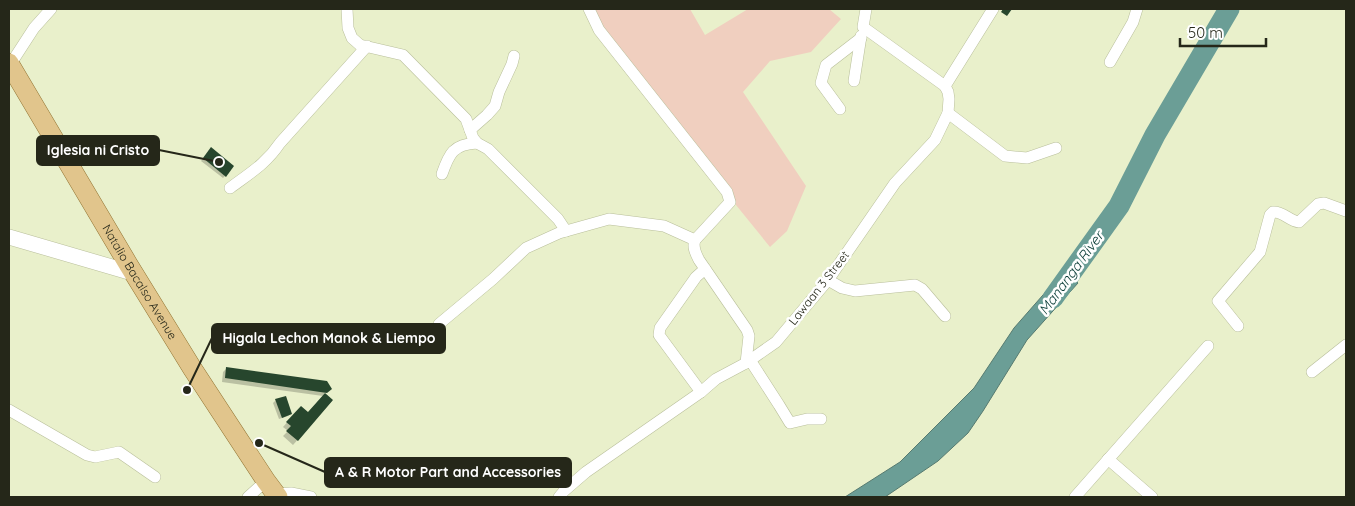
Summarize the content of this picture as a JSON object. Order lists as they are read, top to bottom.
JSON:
{
  "streets": {
    "main road": ["Natalio Bacalso Avenue"],
    "street": ["Lawaan 3 Street"]
  },
  "water": ["Mananga River"],
  "places": ["Iglesia ni Cristo", "Higala Lechon Manok & Liempo", "A & R Motor Part and Accessories"],
  "scale_bar": "50 m"
}
